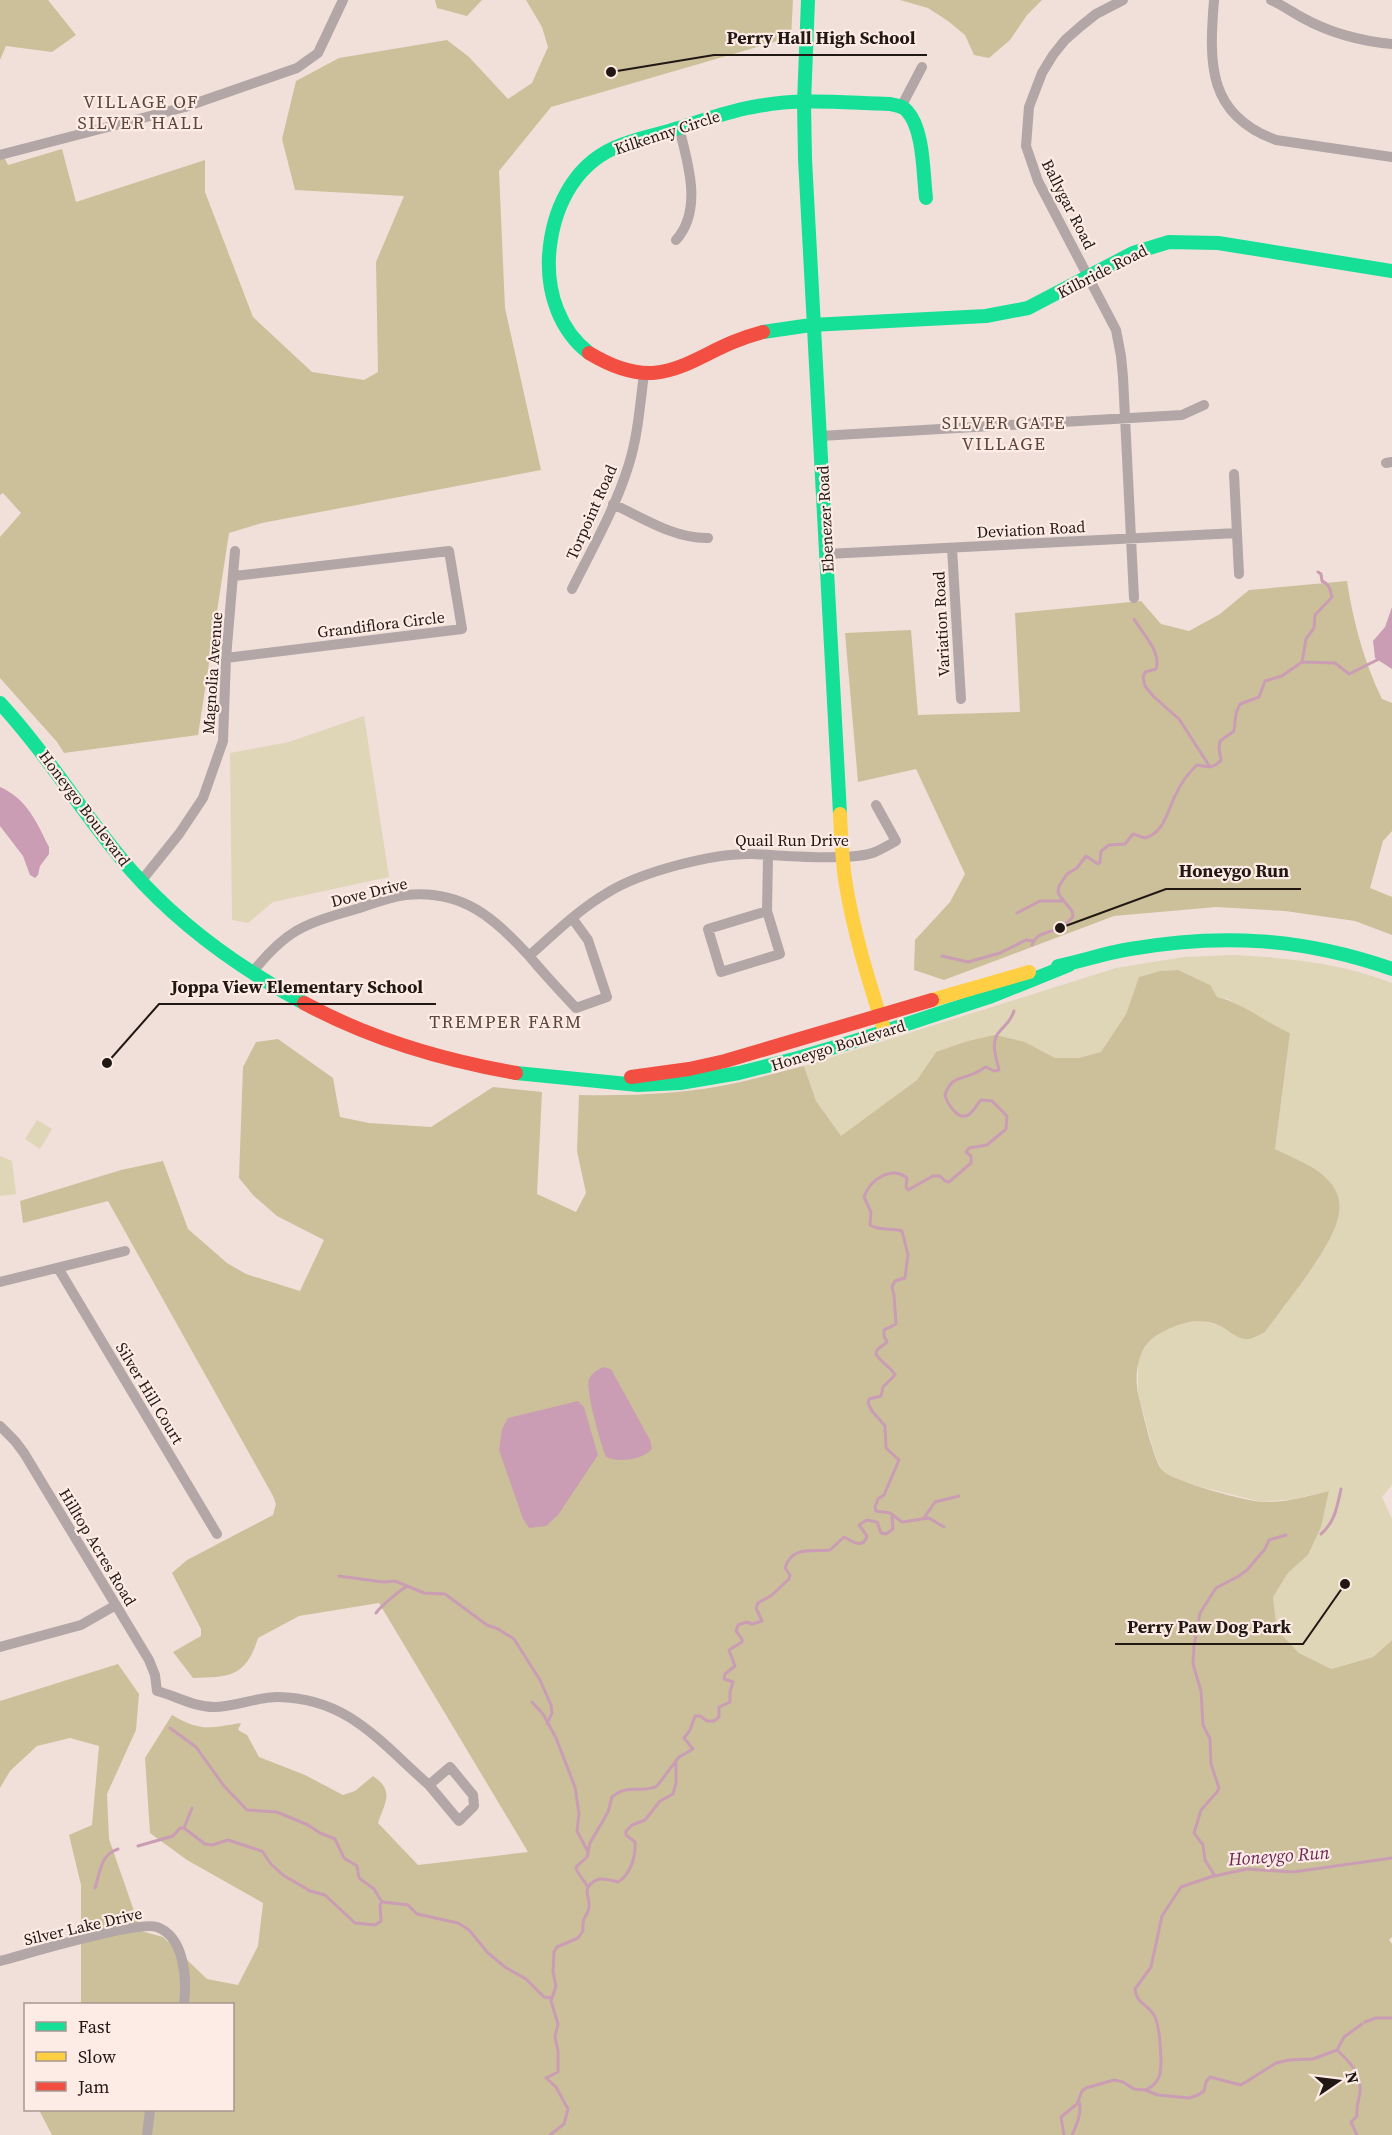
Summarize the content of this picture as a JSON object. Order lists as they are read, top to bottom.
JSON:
{
  "streets": {
    "street": [
      "Kilkenny Circle",
      "Ballygar Road",
      "Kilbride Road",
      "Torpoint Road",
      "Ebenezer Road",
      "Deviation Road",
      "Grandiflora Circle",
      "Variation Road",
      "Magnolia Avenue",
      "Honeygo Boulevard",
      "Quail Run Drive",
      "Dove Drive",
      "Silver Hill Court",
      "Hilltop Acres Road",
      "Silver Lake Drive"
    ]
  },
  "crossings": [
    ["Kilkenny Circle", "Kilbride Road"],
    ["Kilkenny Circle", "Torpoint Road"],
    ["Kilkenny Circle", "Ebenezer Road"],
    ["Ballygar Road", "Kilbride Road"],
    ["Ballygar Road", "Deviation Road"],
    ["Kilbride Road", "Ebenezer Road"],
    ["Ebenezer Road", "Deviation Road"],
    ["Ebenezer Road", "Honeygo Boulevard"],
    ["Ebenezer Road", "Quail Run Drive"],
    ["Deviation Road", "Variation Road"],
    ["Grandiflora Circle", "Magnolia Avenue"],
    ["Magnolia Avenue", "Honeygo Boulevard"],
    ["Honeygo Boulevard", "Dove Drive"],
    ["Quail Run Drive", "Dove Drive"]
  ],
  "districts": ["VILLAGE OF SILVER HALL", "SILVER GATE VILLAGE", "TREMPER FARM"],
  "water": ["Honeygo Run"],
  "places": [
    "Perry Hall High School",
    "Honeygo Run",
    "Joppa View Elementary School",
    "Perry Paw Dog Park"
  ],
  "legend": ["Fast", "Slow", "Jam"],
  "north": "right"
}
